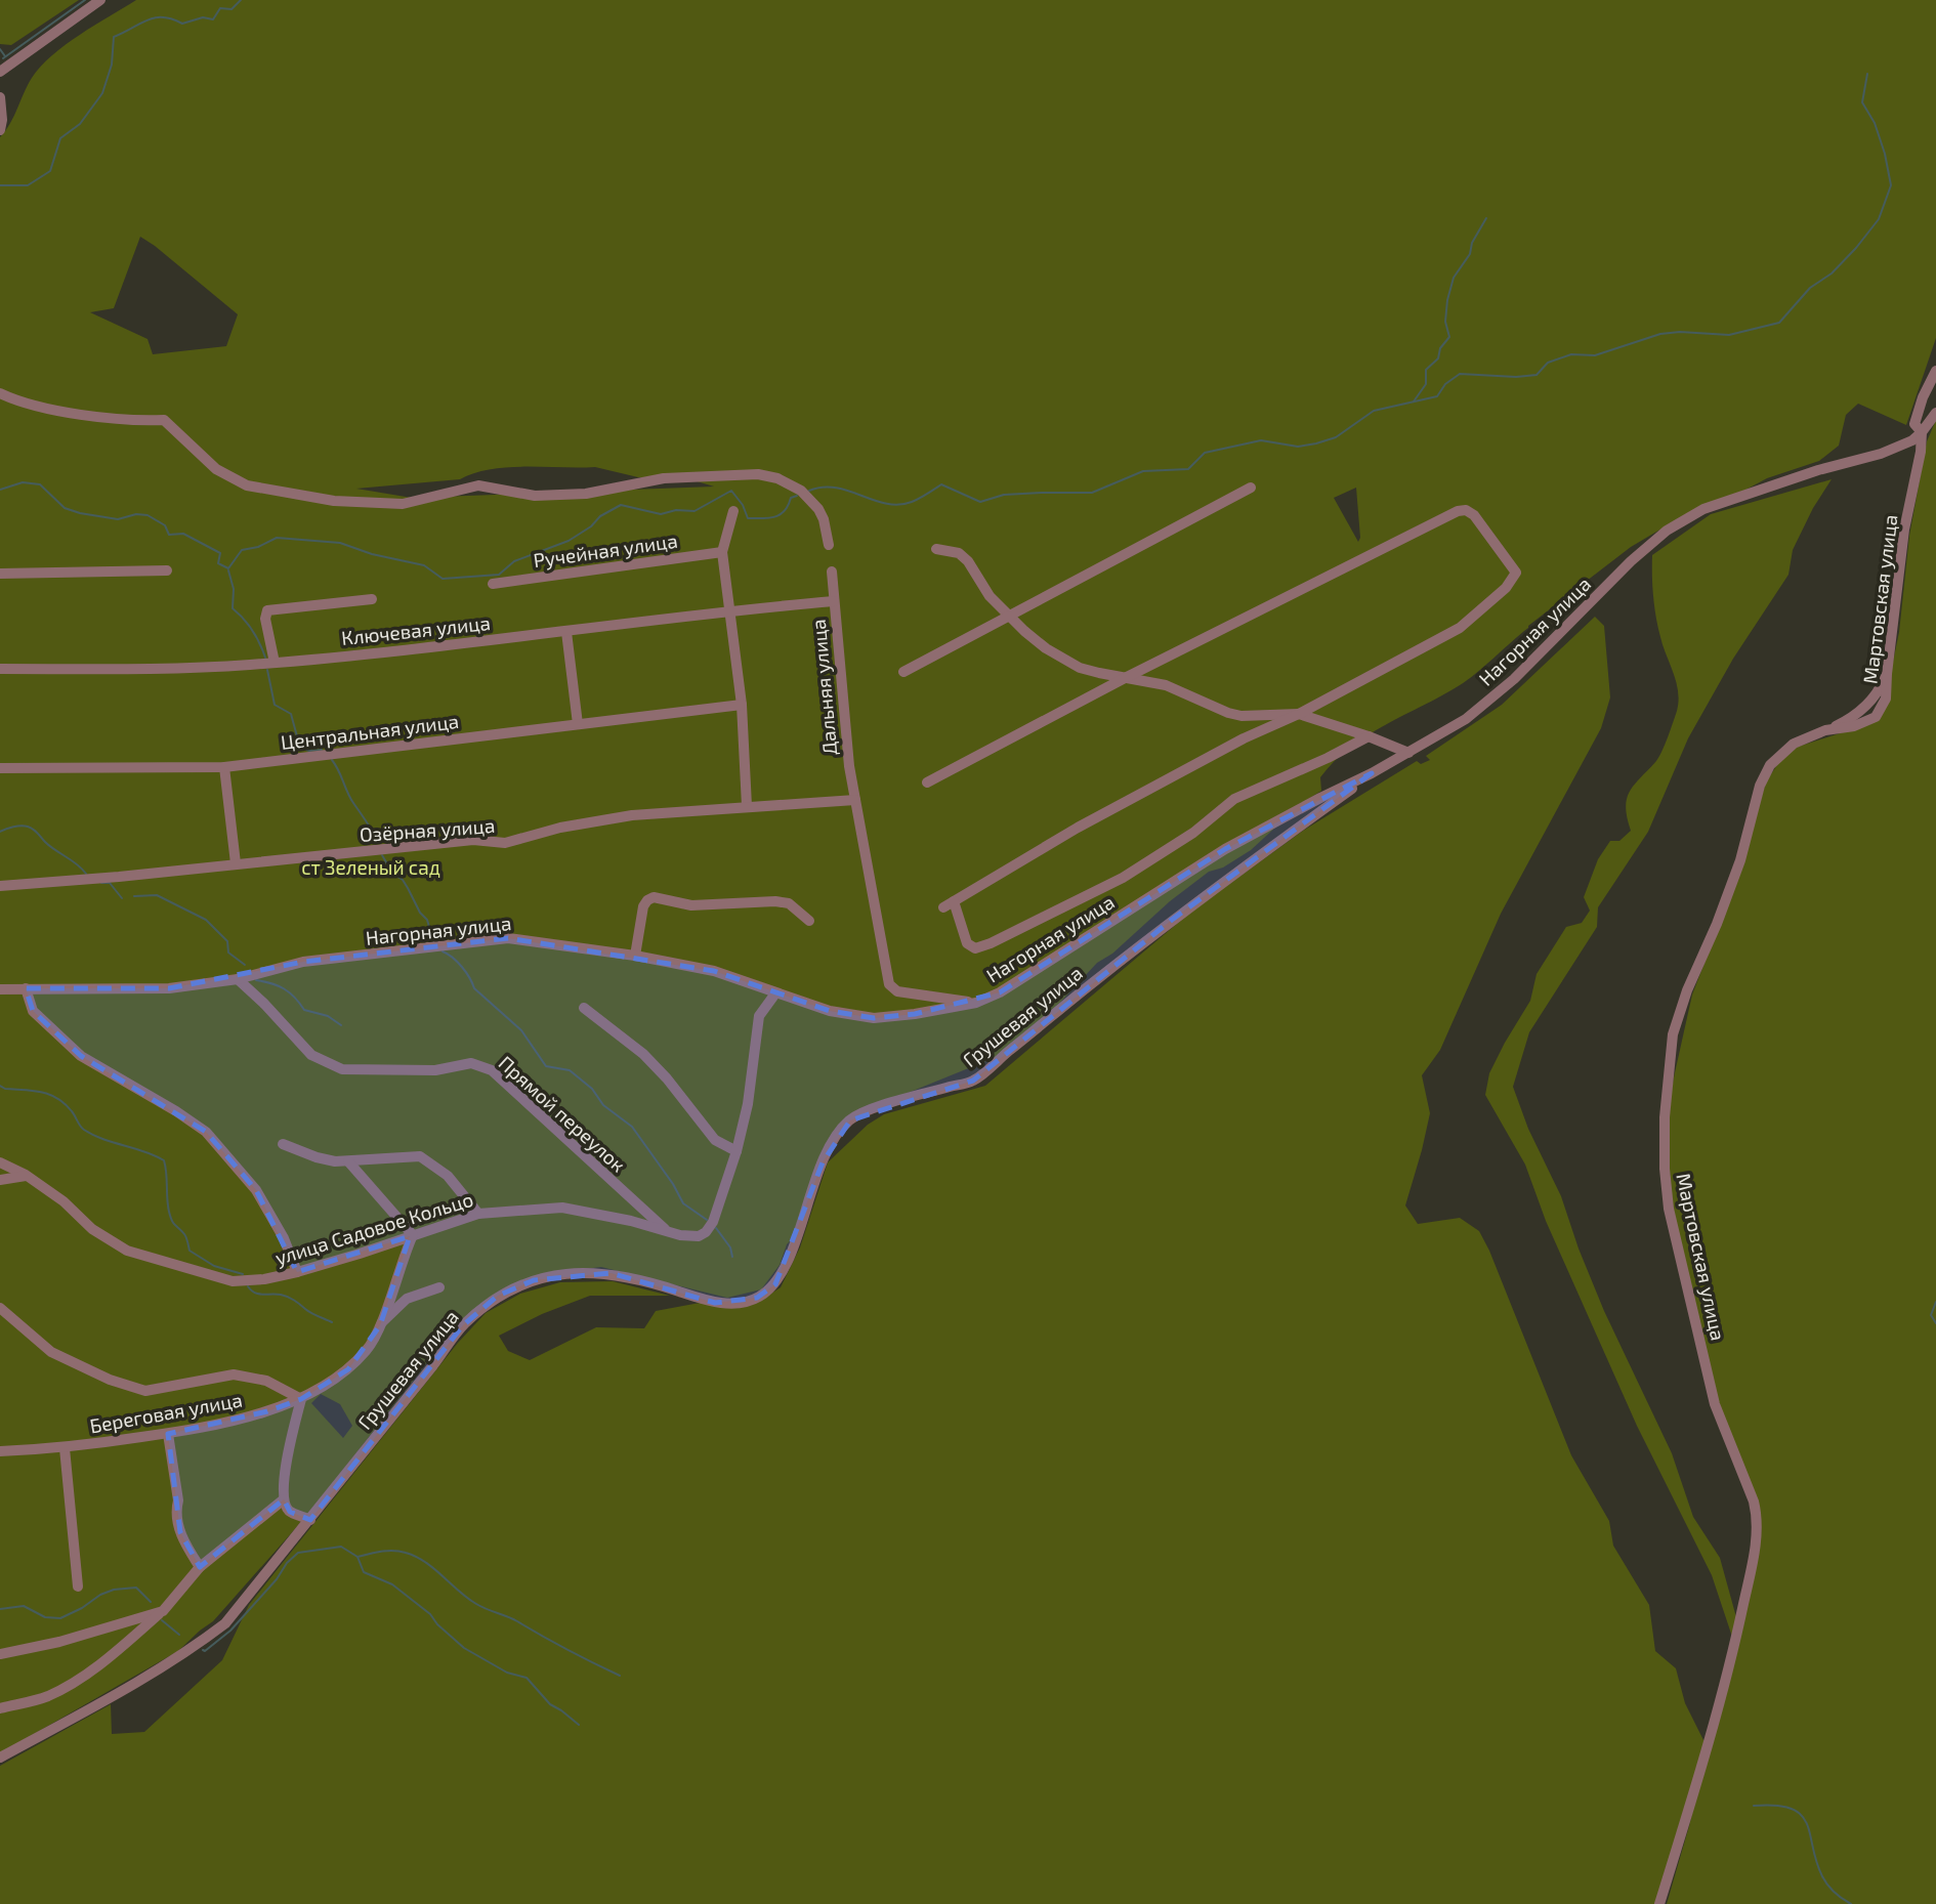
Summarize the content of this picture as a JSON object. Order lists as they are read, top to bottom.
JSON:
{
  "streets": {
    "street": [
      "Ручейная улица",
      "Мартовская улица",
      "Ключевая улица",
      "Нагорная улица",
      "Дальняя улица",
      "Центральная улица",
      "Озёрная улица",
      "Грушевая улица",
      "Прямой переулок",
      "улица Садовое Кольцо",
      "Береговая улица"
    ]
  },
  "crossings": [
    ["Мартовская улица", "Нагорная улица"],
    ["Ключевая улица", "Дальняя улица"],
    ["Нагорная улица", "Дальняя улица"],
    ["Нагорная улица", "Грушевая улица"],
    ["Нагорная улица", "Прямой переулок"],
    ["Нагорная улица", "улица Садовое Кольцо"],
    ["Дальняя улица", "Озёрная улица"],
    ["Прямой переулок", "улица Садовое Кольцо"],
    ["улица Садовое Кольцо", "Береговая улица"]
  ],
  "parks": ["ст Зеленый сад"]
}
